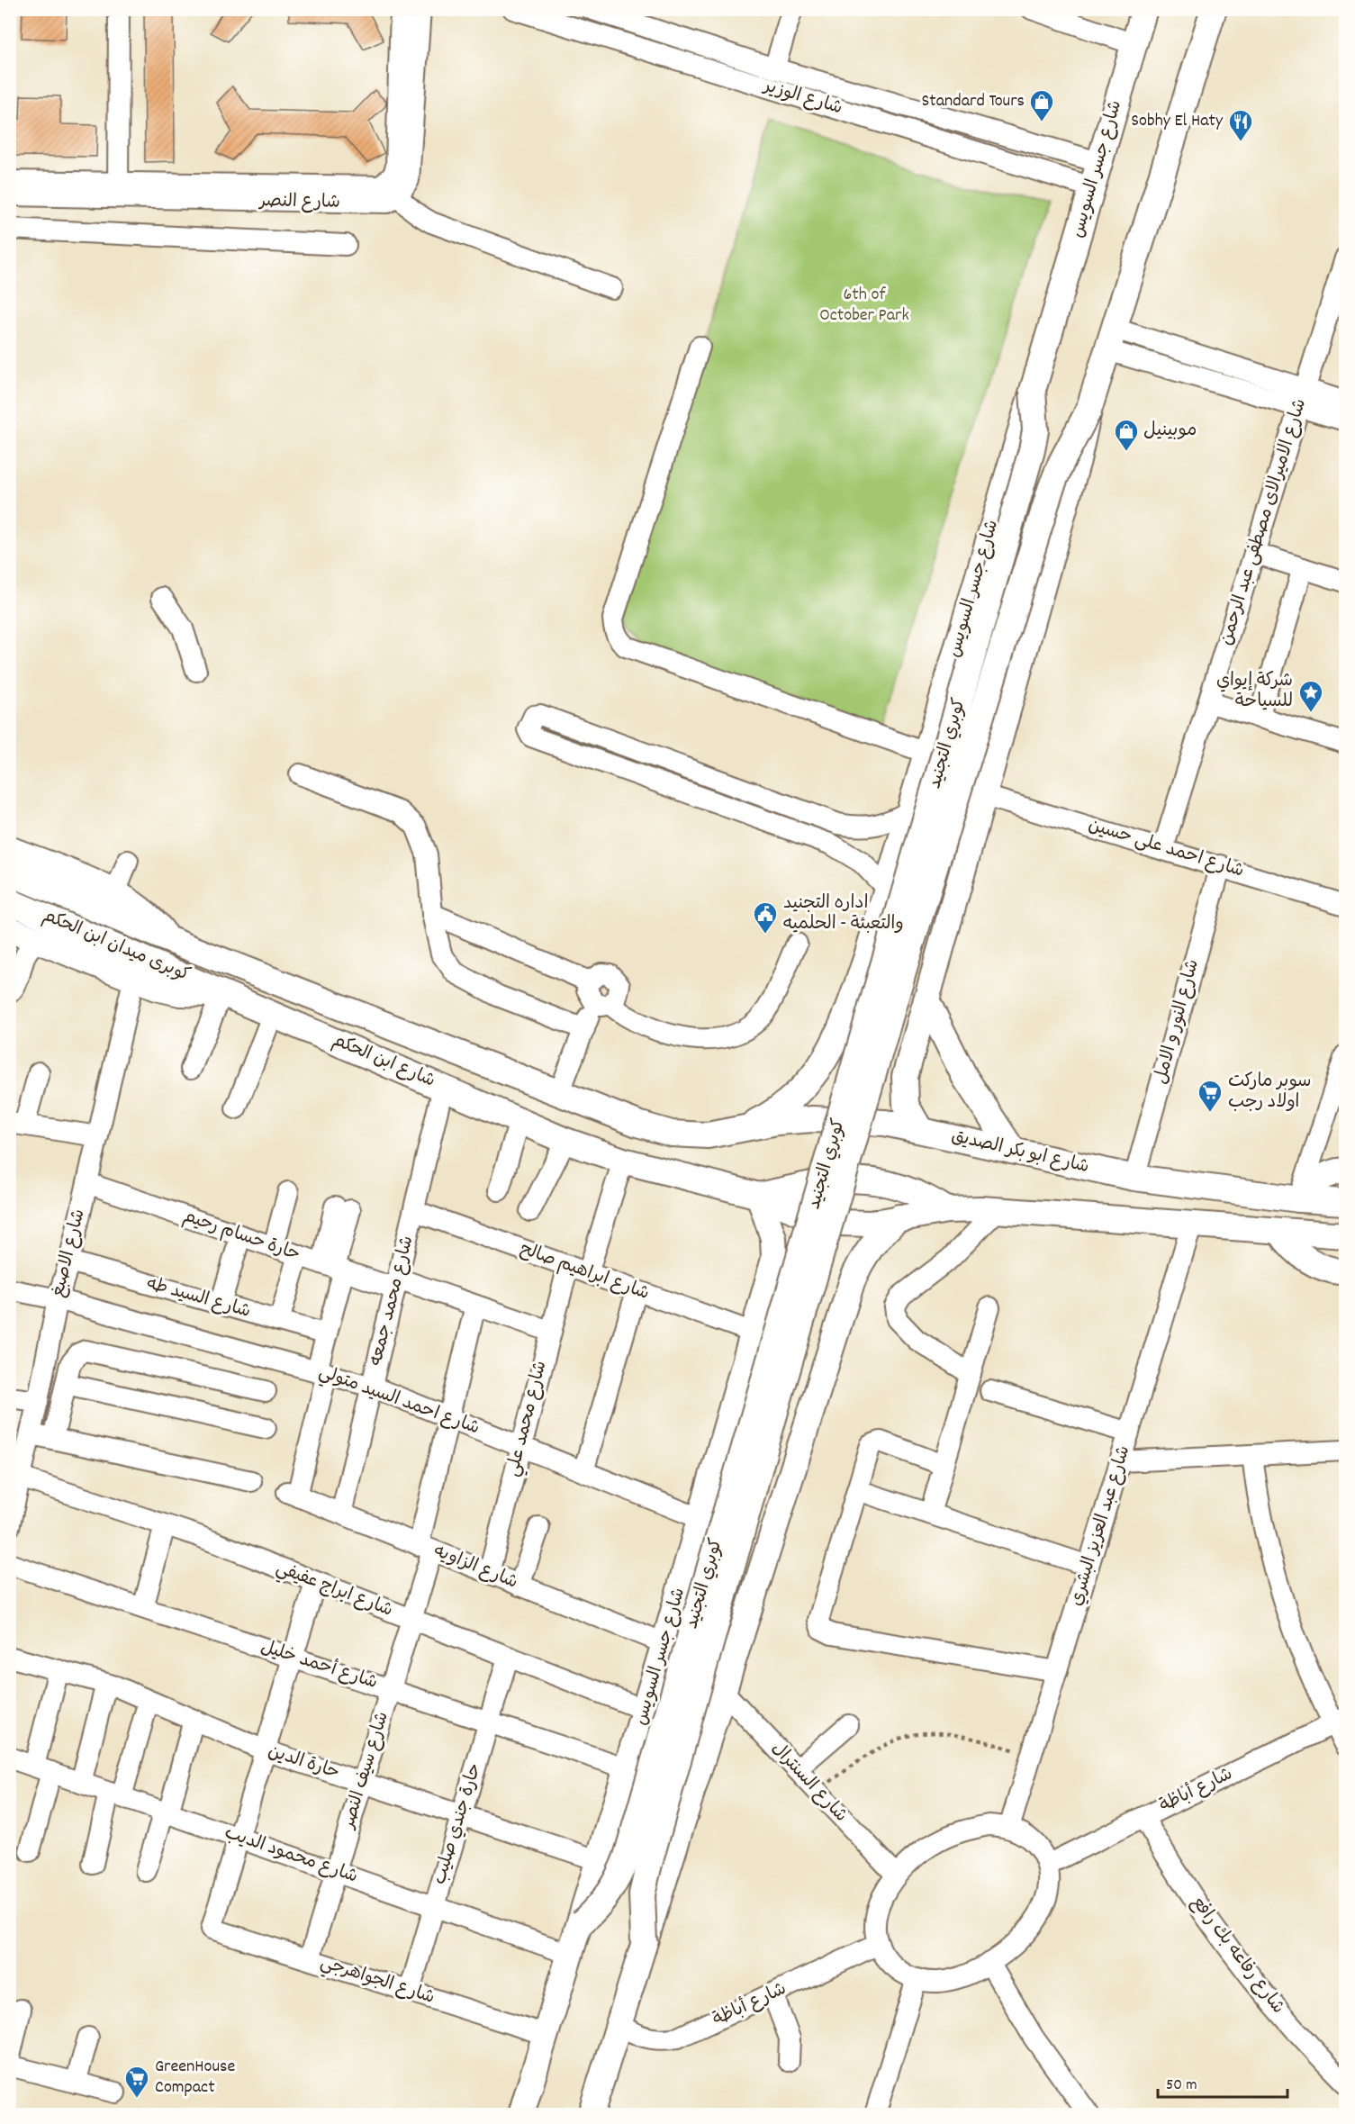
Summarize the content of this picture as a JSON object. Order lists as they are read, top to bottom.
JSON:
{
  "streets": {
    "main road": [
      "شارع جسر السويس",
      "كوبري التجنيد",
      "كوبرى ميدان ابن الحكم",
      "شارع ابن الحكم",
      "شارع ابو بكر الصديق"
    ],
    "street": [
      "شارع الوزير",
      "شارع النصر",
      "شارع الاميرالاى مصطفى عبد الرحمن",
      "شارع احمد على حسين",
      "شارع النور و الامل",
      "حارة حسام رحيم",
      "شارع الاصبغ",
      "شارع ابراهيم صالح",
      "شارع السيد طه",
      "شارع محمد جمعه",
      "شارع احمد السيد متولي",
      "شارع محمد علي",
      "شارع عبد العزيز البشري",
      "شارع الزاويه",
      "شارع ابراج عفيفي",
      "شارع أحمد خليل",
      "حارة الدين",
      "شارع سيف النصر",
      "شارع السنترال",
      "شارع أباظة",
      "حارة جندي صليب",
      "شارع محمود الديب",
      "شارع رفاعه بك رافع",
      "شارع الجواهرجي"
    ]
  },
  "crossings": [
    ["شارع الوزير", "شارع جسر السويس"],
    ["شارع جسر السويس", "كوبري التجنيد"],
    ["شارع جسر السويس", "شارع ابن الحكم"],
    ["شارع جسر السويس", "شارع ابو بكر الصديق"],
    ["شارع جسر السويس", "شارع ابراهيم صالح"],
    ["شارع جسر السويس", "شارع احمد السيد متولي"],
    ["شارع جسر السويس", "شارع الزاويه"],
    ["شارع جسر السويس", "شارع ابراج عفيفي"],
    ["شارع جسر السويس", "شارع أحمد خليل"],
    ["شارع جسر السويس", "حارة الدين"],
    ["شارع جسر السويس", "شارع محمود الديب"],
    ["شارع جسر السويس", "شارع الجواهرجي"],
    ["شارع الاميرالاى مصطفى عبد الرحمن", "شارع احمد على حسين"],
    ["شارع احمد على حسين", "شارع النور و الامل"],
    ["كوبرى ميدان ابن الحكم", "شارع ابن الحكم"],
    ["شارع النور و الامل", "شارع ابو بكر الصديق"],
    ["شارع ابن الحكم", "شارع ابو بكر الصديق"],
    ["شارع ابن الحكم", "شارع الاصبغ"],
    ["شارع ابن الحكم", "شارع محمد جمعه"],
    ["حارة حسام رحيم", "شارع الاصبغ"],
    ["حارة حسام رحيم", "شارع محمد جمعه"],
    ["حارة حسام رحيم", "شارع محمد علي"],
    ["حارة حسام رحيم", "شارع سيف النصر"],
    ["شارع الاصبغ", "شارع السيد طه"],
    ["شارع الاصبغ", "شارع احمد السيد متولي"],
    ["شارع الاصبغ", "شارع ابراج عفيفي"],
    ["شارع ابراهيم صالح", "شارع محمد جمعه"],
    ["شارع ابراهيم صالح", "شارع محمد علي"],
    ["شارع محمد جمعه", "شارع احمد السيد متولي"],
    ["شارع محمد جمعه", "شارع الزاويه"],
    ["شارع احمد السيد متولي", "شارع محمد علي"],
    ["شارع احمد السيد متولي", "شارع الزاويه"],
    ["شارع احمد السيد متولي", "شارع سيف النصر"],
    ["شارع محمد علي", "شارع الزاويه"],
    ["شارع عبد العزيز البشري", "شارع السنترال"],
    ["شارع عبد العزيز البشري", "شارع أباظة"],
    ["شارع الزاويه", "شارع سيف النصر"],
    ["شارع ابراج عفيفي", "شارع سيف النصر"],
    ["شارع ابراج عفيفي", "حارة جندي صليب"],
    ["شارع أحمد خليل", "شارع سيف النصر"],
    ["شارع أحمد خليل", "حارة جندي صليب"],
    ["حارة الدين", "شارع سيف النصر"],
    ["حارة الدين", "حارة جندي صليب"],
    ["شارع سيف النصر", "شارع محمود الديب"],
    ["شارع سيف النصر", "شارع الجواهرجي"],
    ["شارع السنترال", "شارع أباظة"],
    ["شارع أباظة", "شارع رفاعه بك رافع"],
    ["حارة جندي صليب", "شارع محمود الديب"],
    ["حارة جندي صليب", "شارع الجواهرجي"],
    ["شارع محمود الديب", "شارع الجواهرجي"]
  ],
  "parks": ["6th of October Park"],
  "places": {
    "shop": ["Standard Tours", "موبينيل"],
    "restaurant": ["Sobhy El Haty"],
    "place": ["شركة إيواي للسياحة"],
    "public building": ["اداره التجنيد والتعبئة - الحلميه"],
    "supermarket": ["سوبر ماركت اولاد رجب", "GreenHouse Compact"]
  },
  "scale_bar": "50 m"
}
